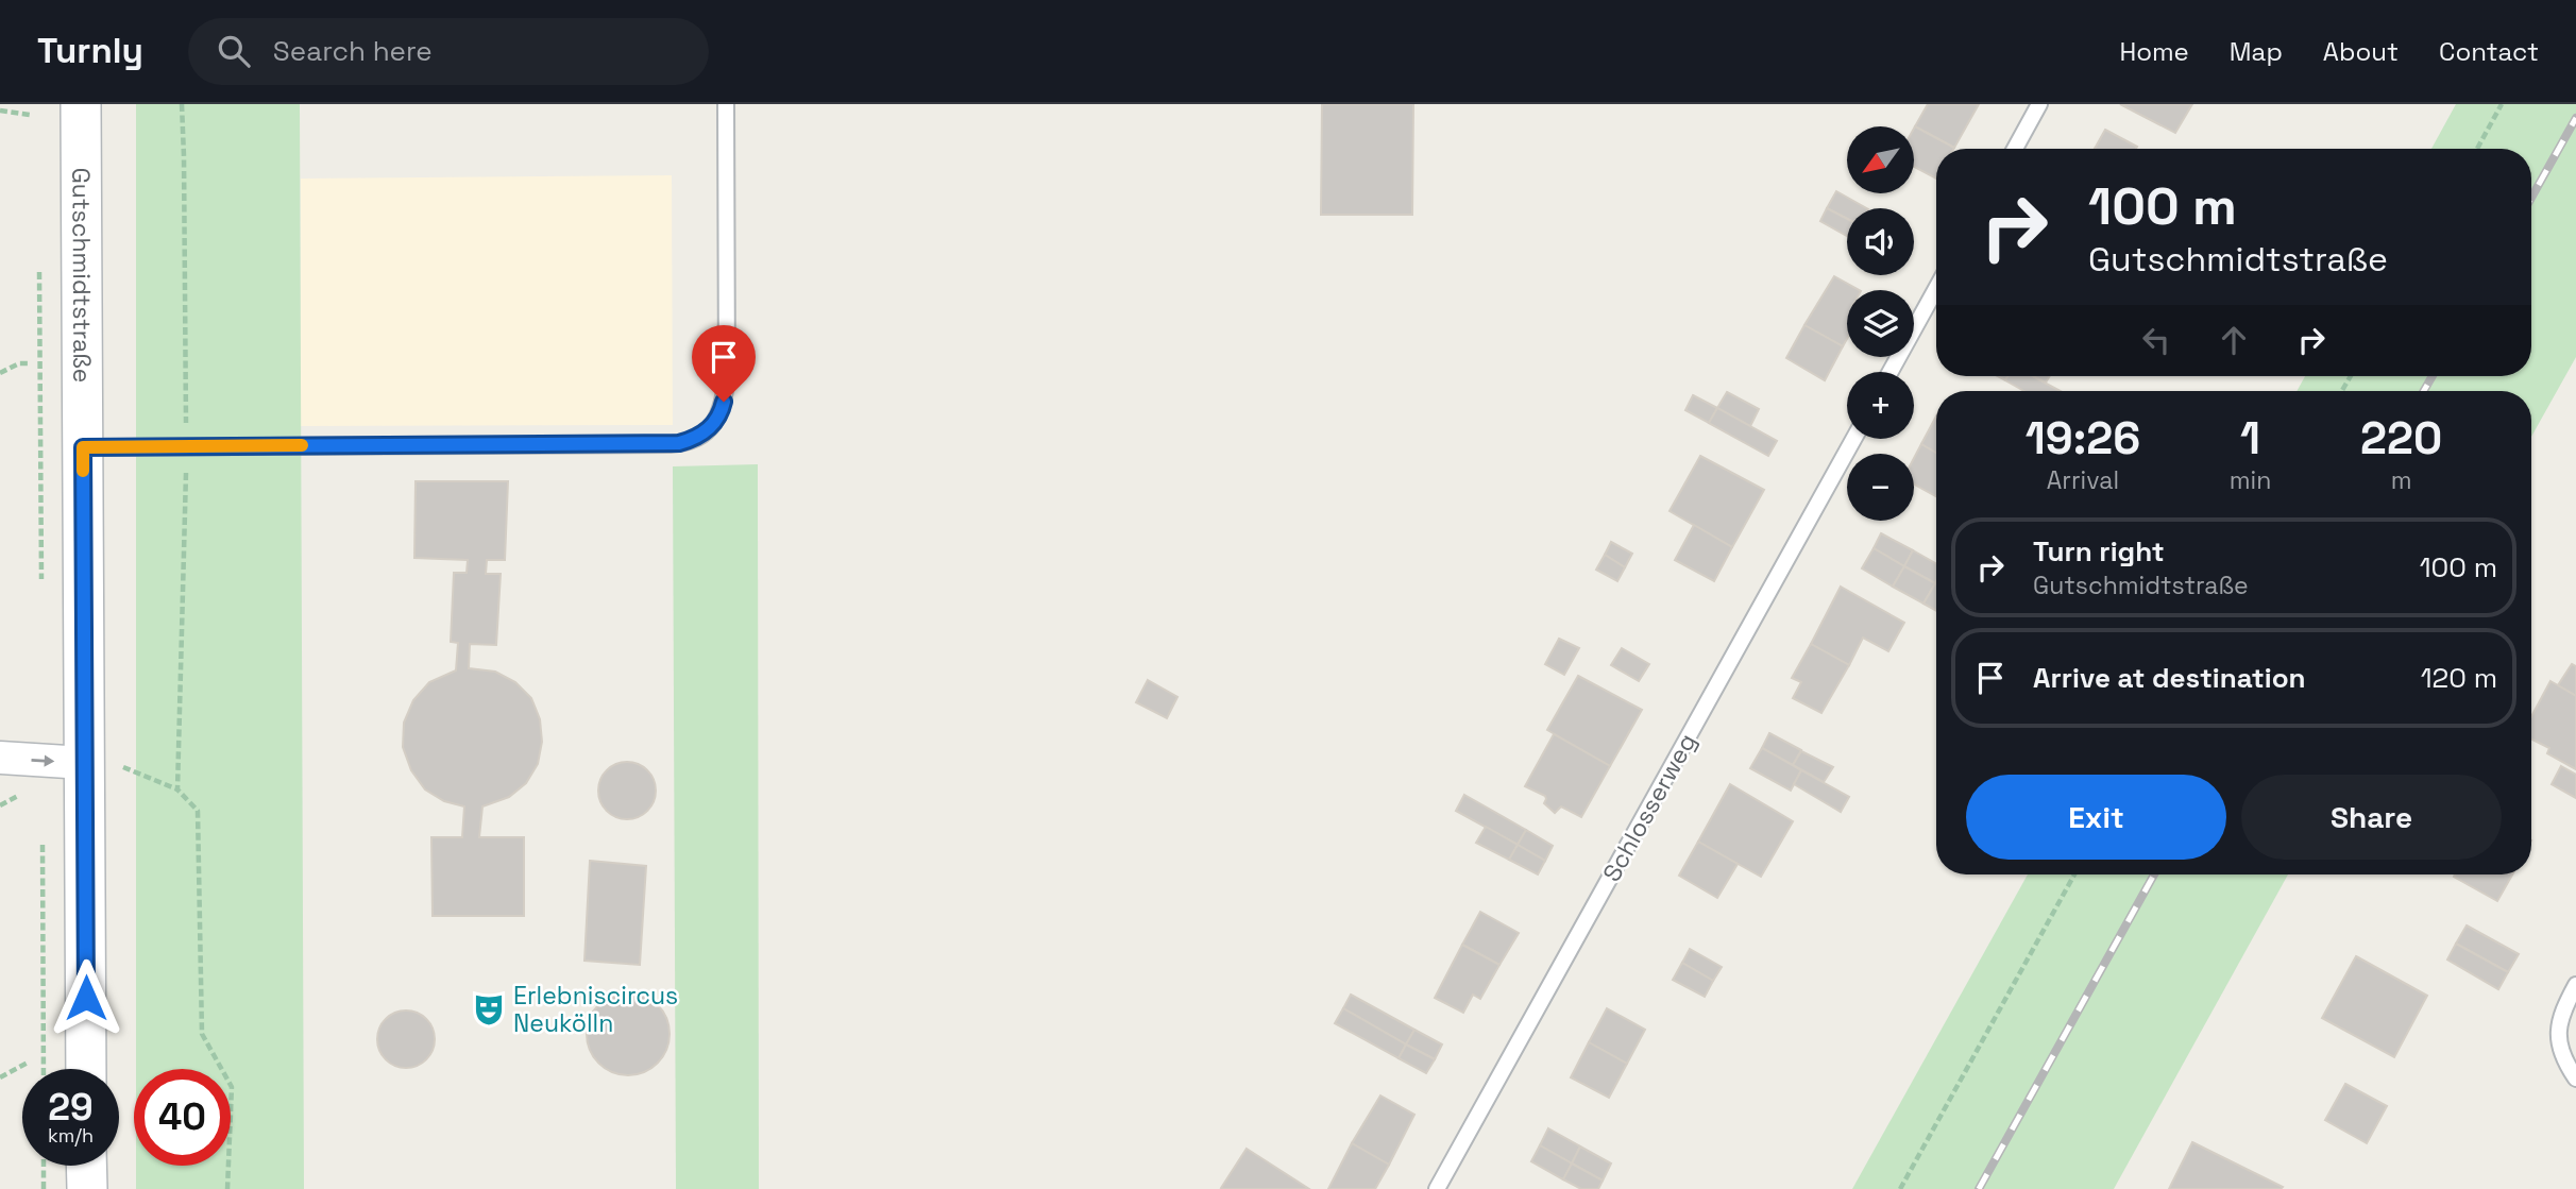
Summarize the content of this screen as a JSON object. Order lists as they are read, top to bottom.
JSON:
{
  "streets": {
    "street": ["Gutschmidtstraße"],
    "lane": ["Schlosserweg"]
  },
  "places": {
    "theatre": ["Erlebniscircus Neukölln"]
  },
  "north": "bottom left",
  "page": {
    "header": "Turnly",
    "search": "Search here",
    "nav": [
      "Home",
      "Map",
      "About",
      "Contact"
    ],
    "map_buttons": ["+", "−"],
    "turn": ["100 m", "Gutschmidtstraße"],
    "eta": [
      "19:26",
      "Arrival",
      "1",
      "min",
      "220",
      "m"
    ],
    "list": [
      {
        "name": "Turn right",
        "note": "Gutschmidtstraße",
        "value": "100 m"
      },
      {
        "name": "Arrive at destination",
        "value": "120 m"
      }
    ],
    "buttons": ["Exit", "Share"],
    "speed": "29 km/h",
    "limit": "40"
  }
}
